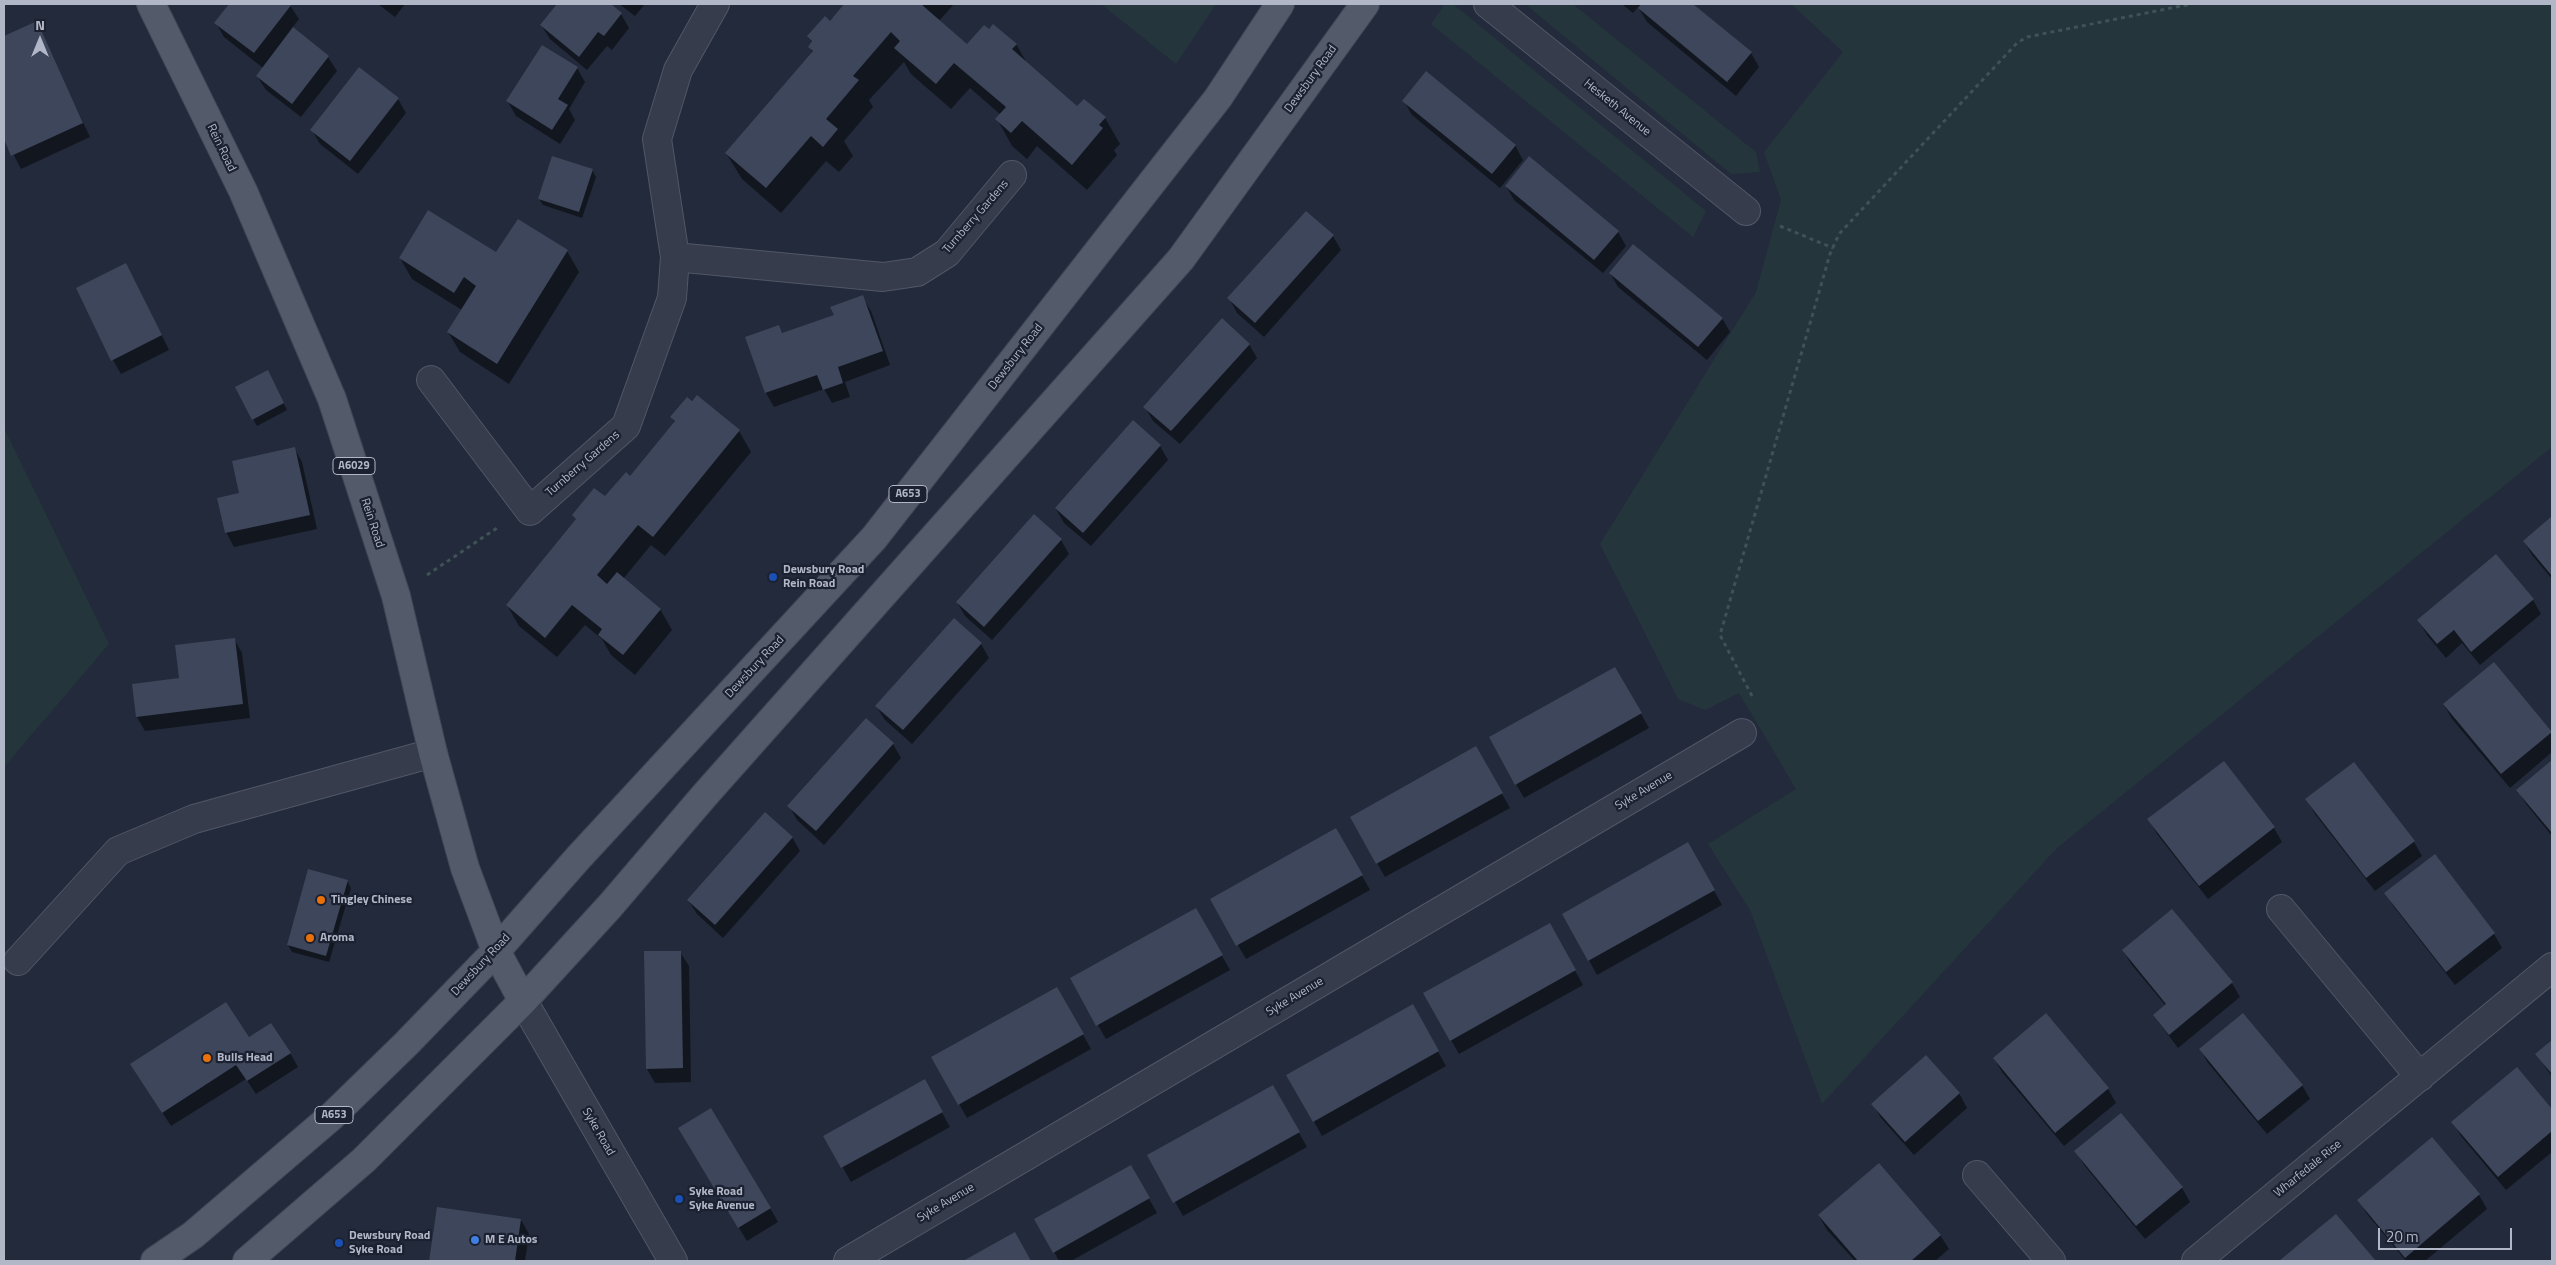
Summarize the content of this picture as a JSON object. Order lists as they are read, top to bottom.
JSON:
{
  "streets": {
    "main road": [
      "Dewsbury Road",
      "Rein Road",
      "A6029",
      "A653"
    ],
    "street": [
      "Hesketh Avenue",
      "Turnberry Gardens",
      "Syke Avenue",
      "Syke Road",
      "Wharfedale Rise"
    ]
  },
  "crossings": [
    ["Dewsbury Road", "Rein Road"],
    ["Dewsbury Road", "Syke Road"],
    ["Rein Road", "Syke Road"]
  ],
  "places": [
    "Dewsbury Road Rein Road",
    "Tingley Chinese",
    "Aroma",
    "Bulls Head",
    "Syke Road Syke Avenue",
    "M E Autos",
    "Dewsbury Road Syke Road"
  ],
  "scale_bar": "20 m",
  "north": "top"
}
